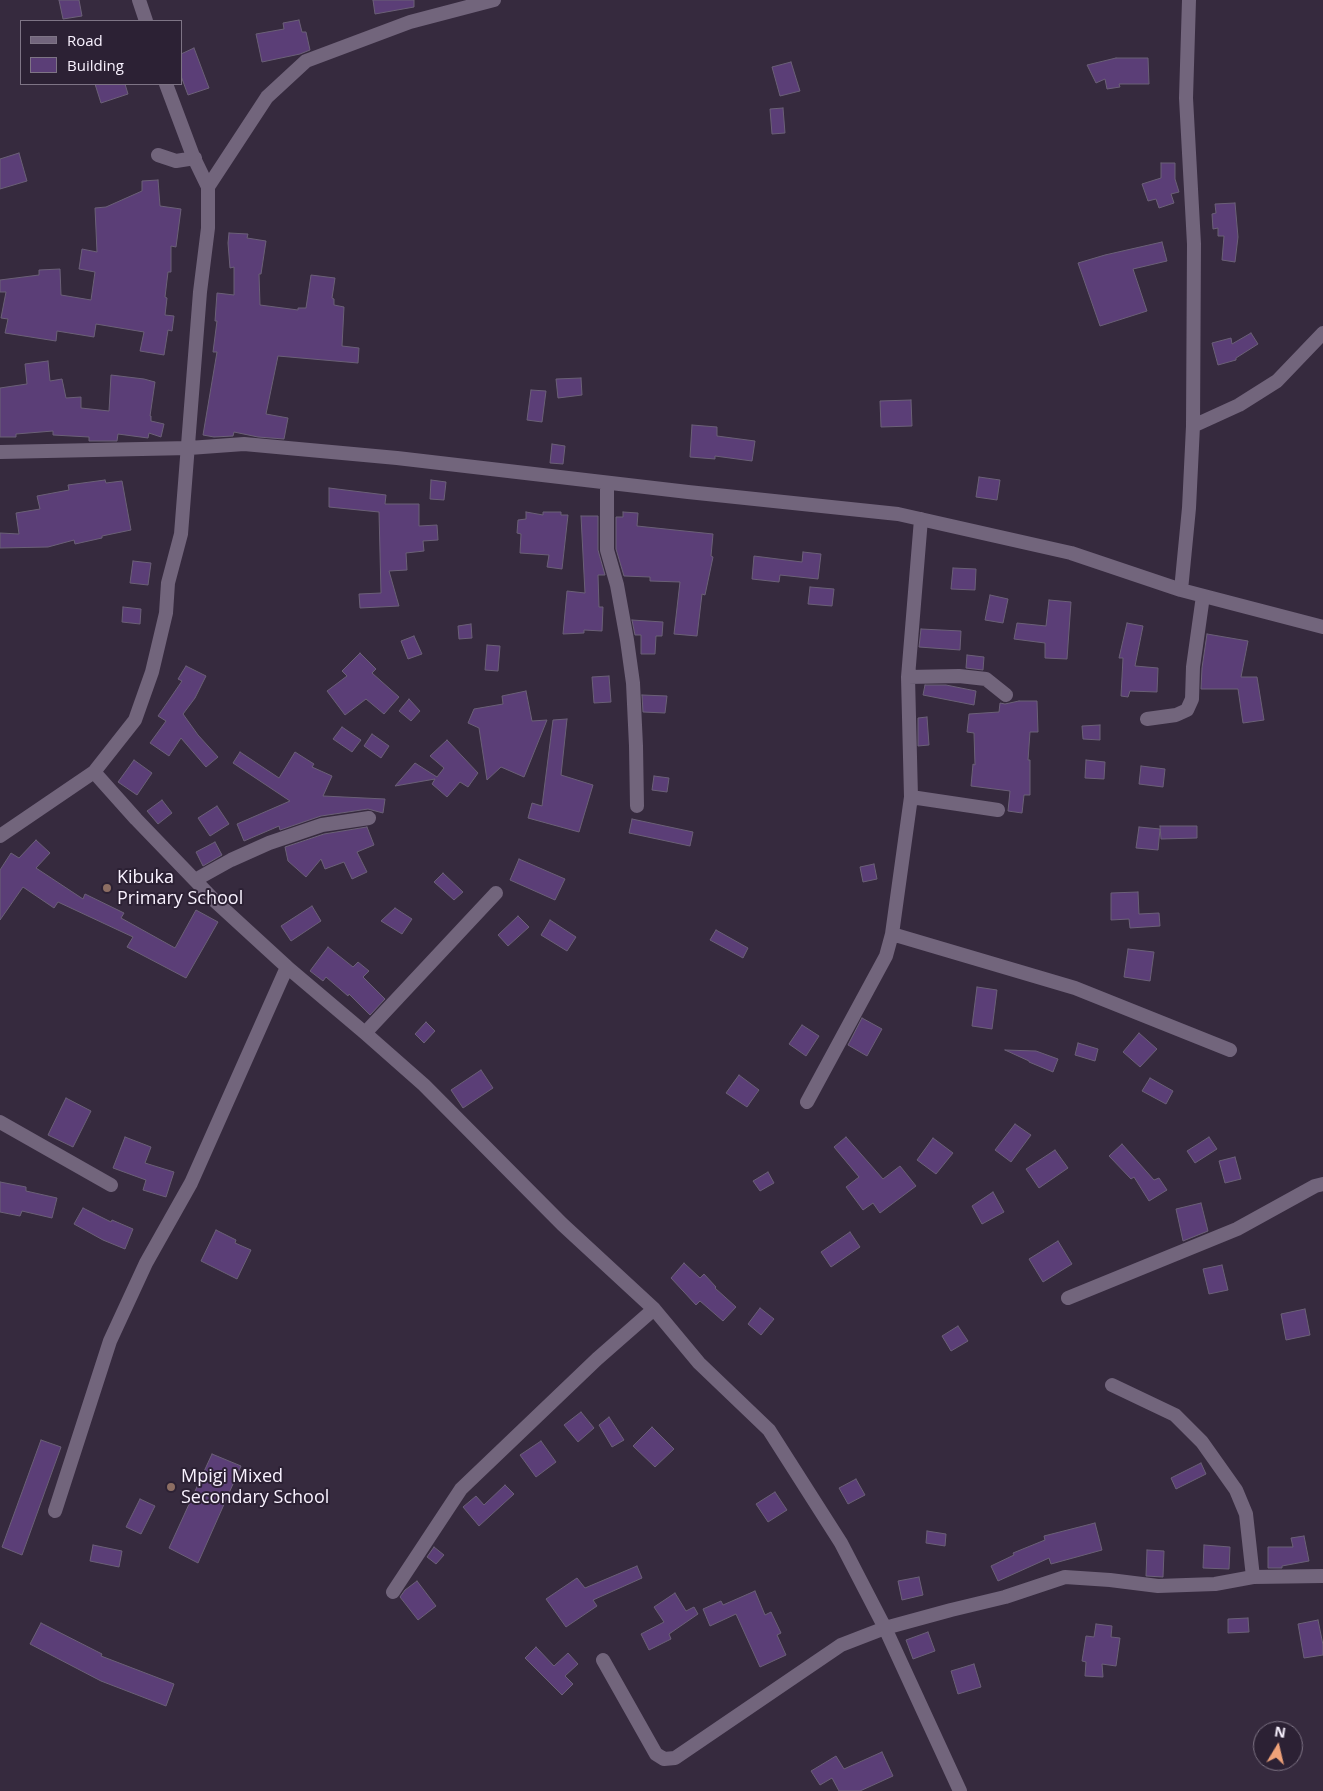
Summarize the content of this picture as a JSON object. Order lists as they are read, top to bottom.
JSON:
{
  "places": ["Kibuka Primary School", "Mpigi Mixed Secondary School"],
  "legend": ["Road", "Building"],
  "north": "top"
}
